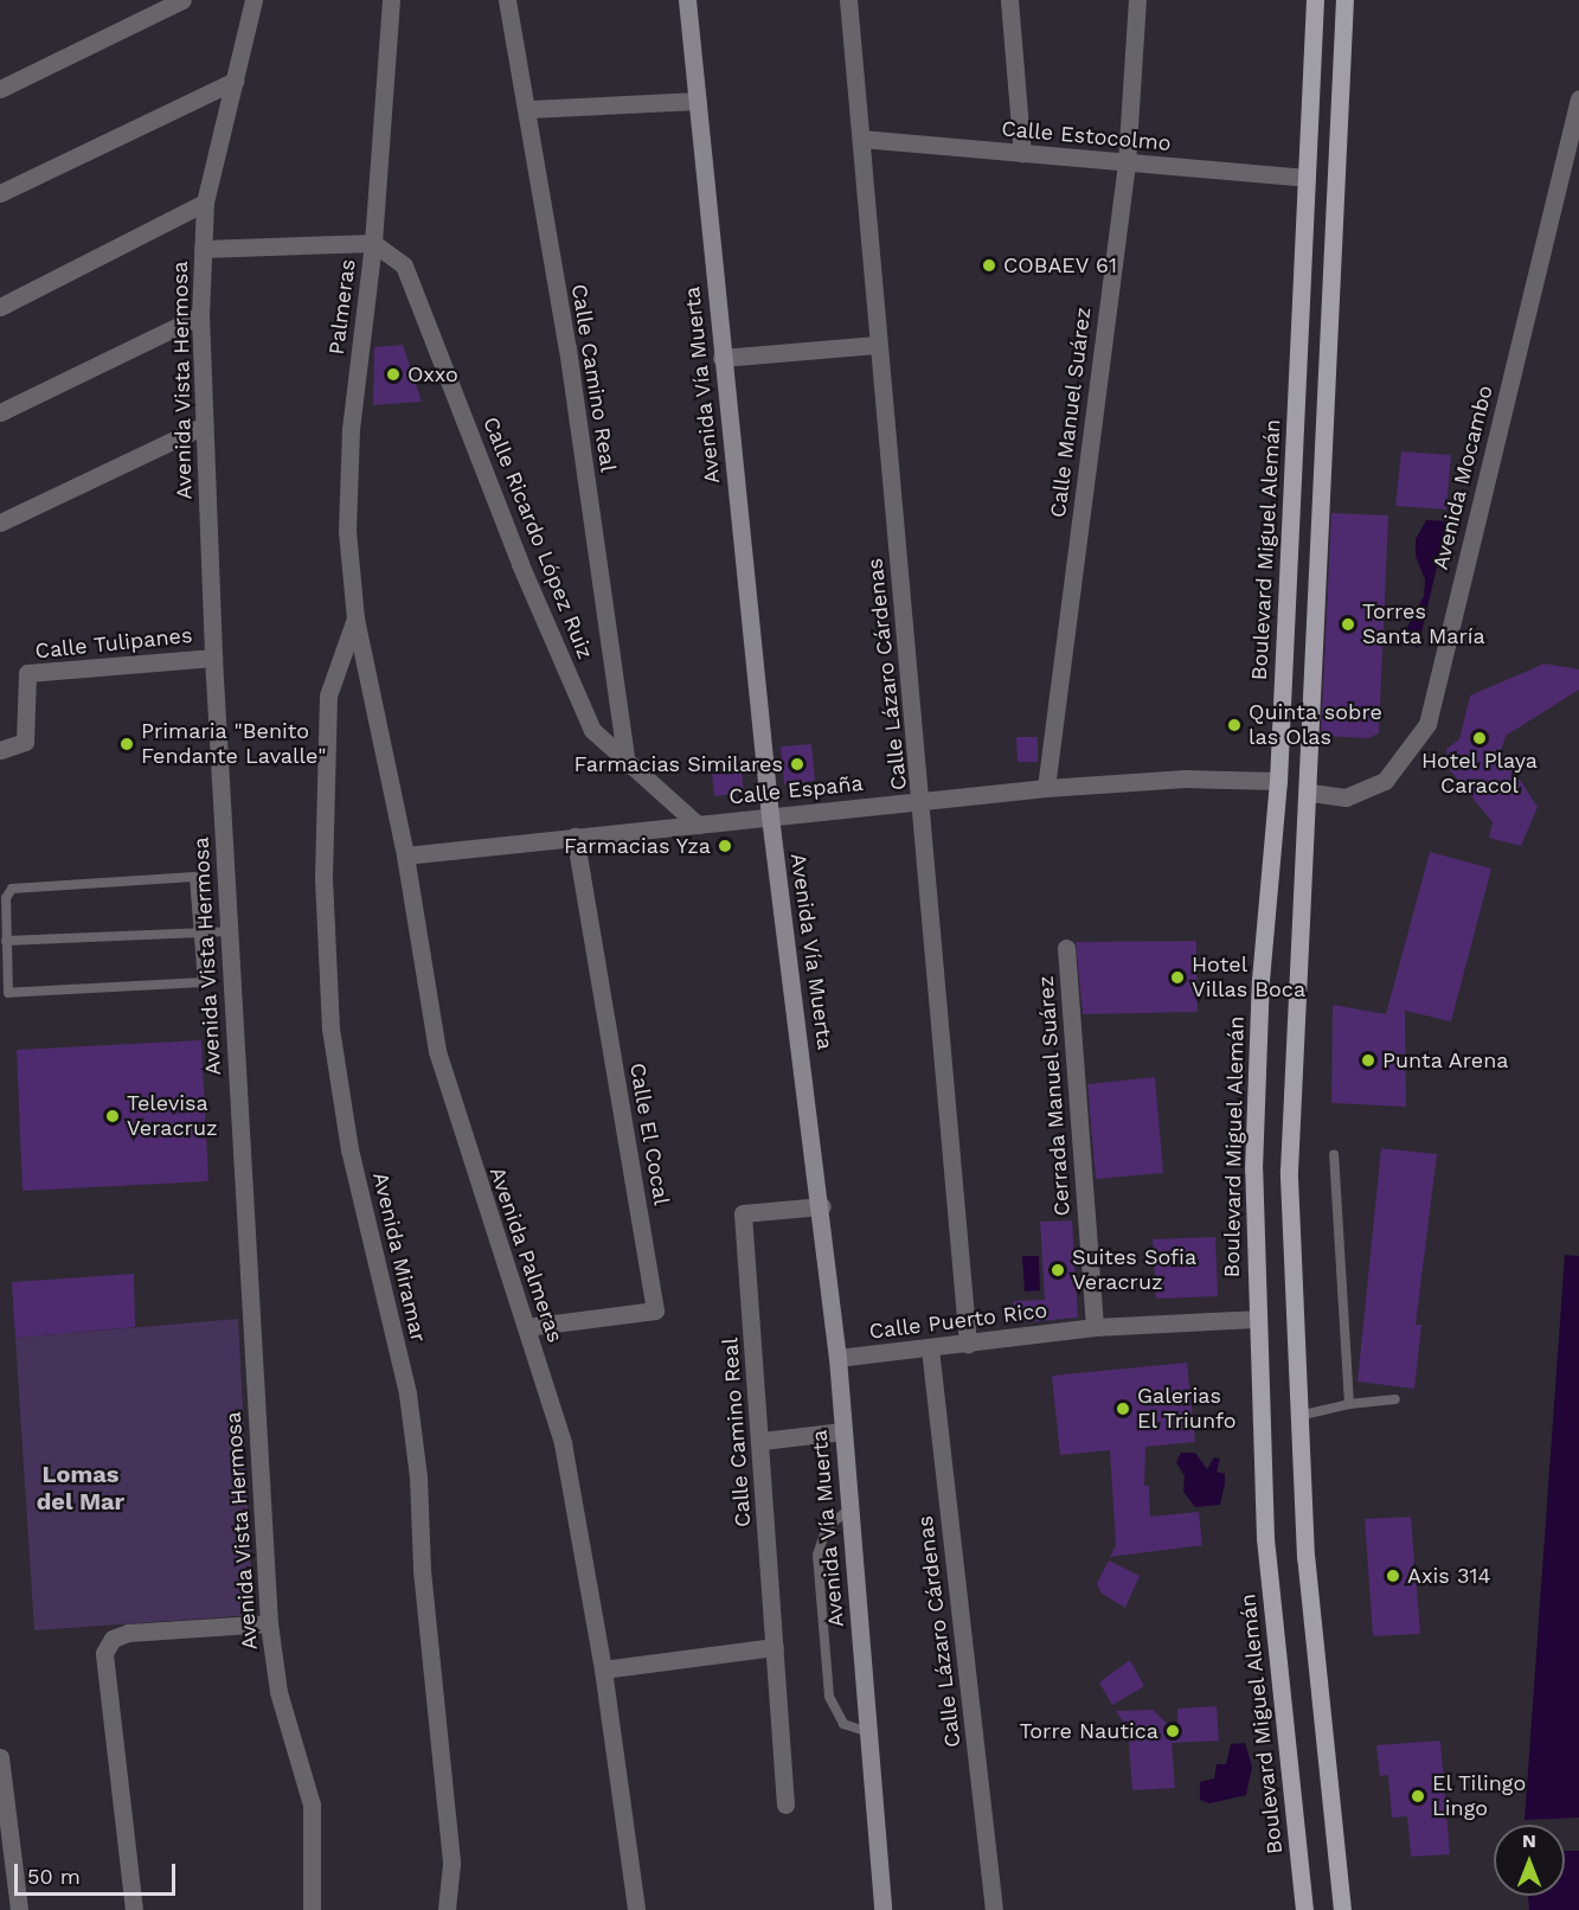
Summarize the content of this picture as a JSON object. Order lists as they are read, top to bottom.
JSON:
{
  "streets": {
    "main road": ["Boulevard Miguel Alemán"],
    "street": [
      "Calle Estocolmo",
      "Palmeras",
      "Calle Camino Real",
      "Avenida Vista Hermosa",
      "Avenida Vía Muerta",
      "Calle Manuel Suárez",
      "Avenida Mocambo",
      "Calle Ricardo López Ruiz",
      "Calle Tulipanes",
      "Calle Lázaro Cárdenas",
      "Calle España",
      "Cerrada Manuel Suárez",
      "Calle El Cocal",
      "Avenida Palmeras",
      "Avenida Miramar",
      "Calle Puerto Rico"
    ]
  },
  "crossings": [
    ["Calle Estocolmo", "Calle Manuel Suárez"],
    ["Calle Estocolmo", "Boulevard Miguel Alemán"],
    ["Calle Estocolmo", "Calle Lázaro Cárdenas"],
    ["Palmeras", "Calle Ricardo López Ruiz"],
    ["Palmeras", "Avenida Palmeras"],
    ["Palmeras", "Avenida Miramar"],
    ["Calle Camino Real", "Avenida Vía Muerta"],
    ["Calle Camino Real", "Calle Ricardo López Ruiz"],
    ["Avenida Vista Hermosa", "Calle Tulipanes"],
    ["Avenida Vía Muerta", "Calle España"],
    ["Avenida Vía Muerta", "Calle Puerto Rico"],
    ["Calle Manuel Suárez", "Calle España"],
    ["Calle Ricardo López Ruiz", "Calle España"],
    ["Boulevard Miguel Alemán", "Calle España"],
    ["Boulevard Miguel Alemán", "Calle Puerto Rico"],
    ["Calle Lázaro Cárdenas", "Calle España"],
    ["Calle Lázaro Cárdenas", "Calle Puerto Rico"],
    ["Calle España", "Calle El Cocal"],
    ["Calle España", "Avenida Palmeras"],
    ["Cerrada Manuel Suárez", "Calle Puerto Rico"],
    ["Calle El Cocal", "Avenida Palmeras"],
    ["Avenida Palmeras", "Avenida Miramar"]
  ],
  "districts": ["Lomas del Mar"],
  "places": [
    "COBAEV 61",
    "Oxxo",
    "Torres Santa María",
    "Quinta sobre las Olas",
    "Hotel Playa Caracol",
    "Primaria \"Benito Fendante Lavalle\"",
    "Farmacias Similares",
    "Farmacias Yza",
    "Hotel Villas Boca",
    "Punta Arena",
    "Televisa Veracruz",
    "Suites Sofia Veracruz",
    "Galerias El Triunfo",
    "Axis 314",
    "Torre Nautica",
    "El Tilingo Lingo"
  ],
  "scale_bar": "50 m",
  "north": "top"
}
